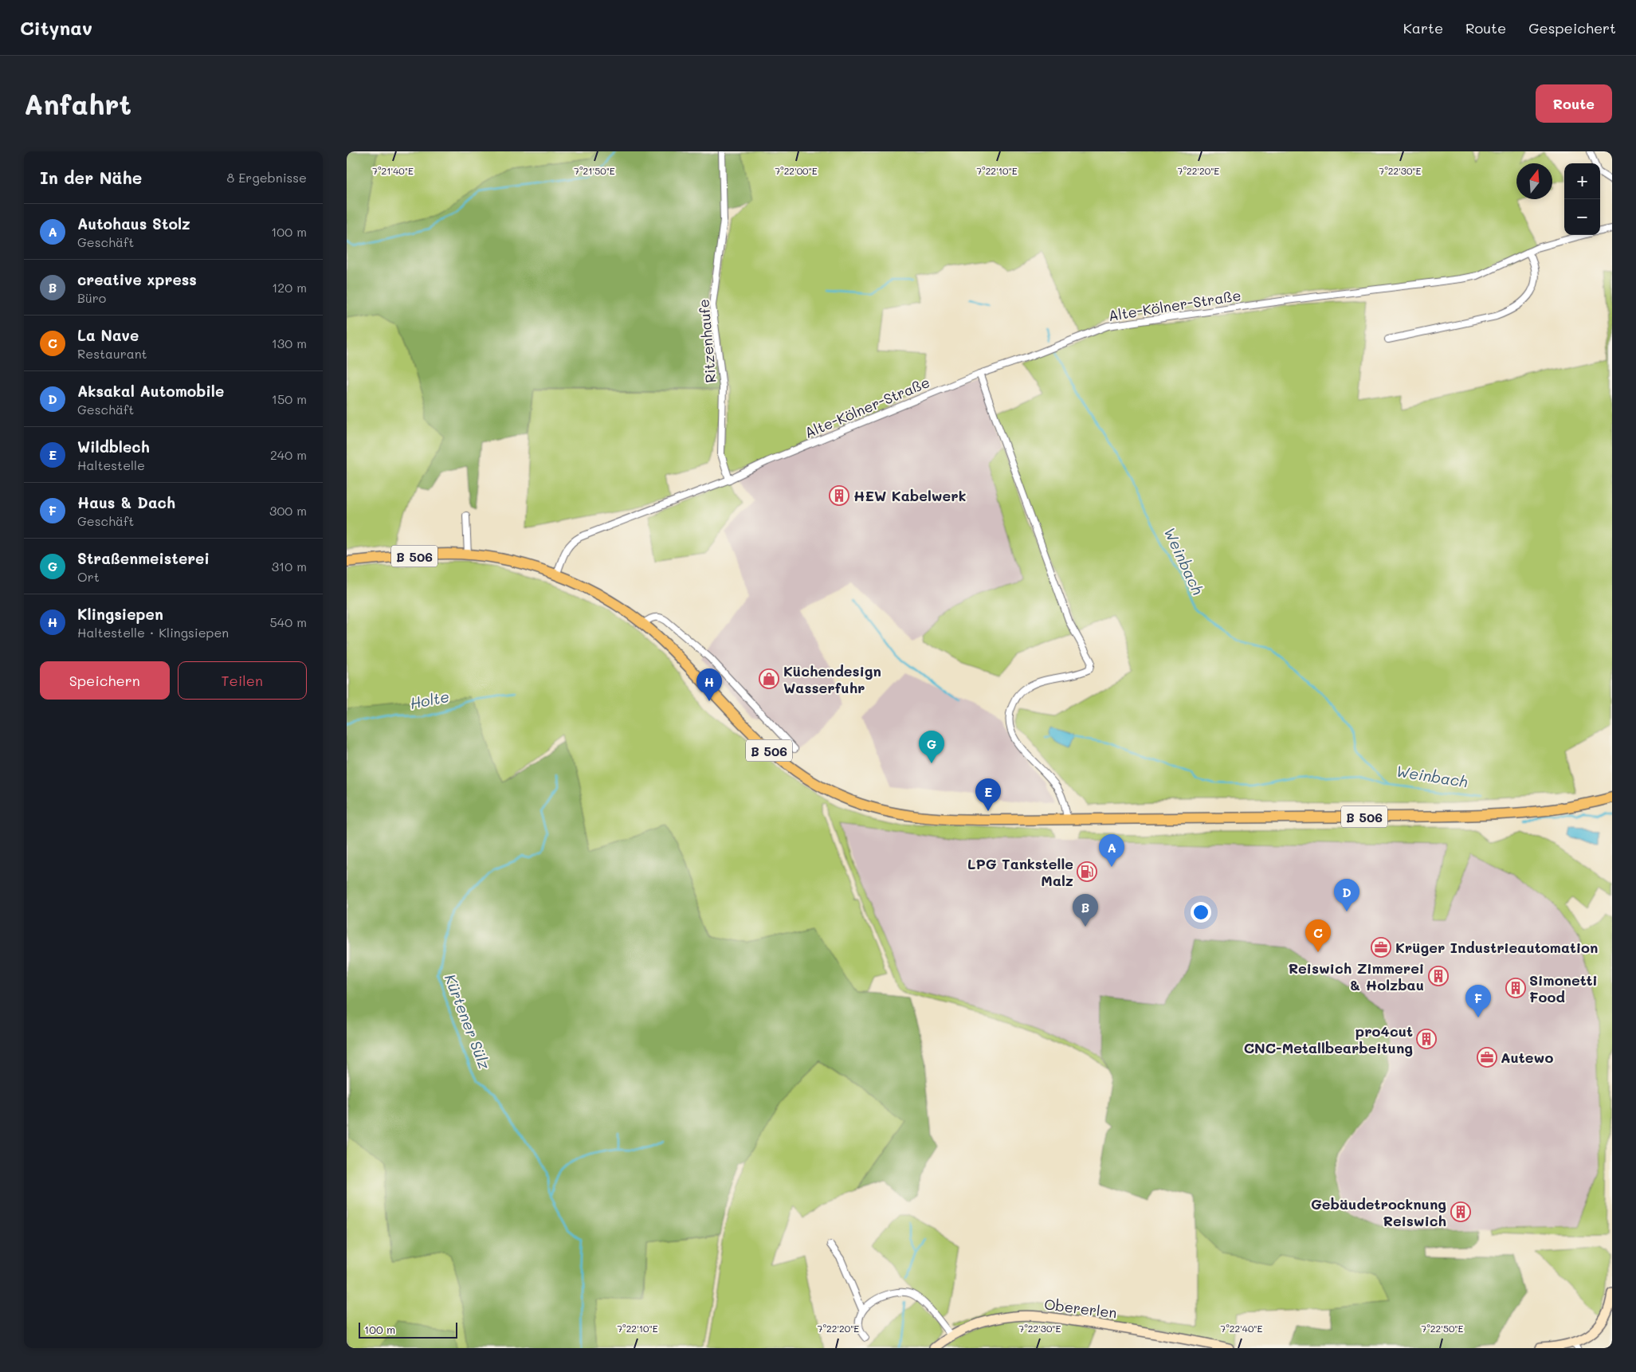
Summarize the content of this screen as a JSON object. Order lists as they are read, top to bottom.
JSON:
{
  "streets": {
    "main road": ["B 506", "Obererlen"],
    "street": ["Alte-Kölner-Straße", "Ritzenhaufe"]
  },
  "crossings": [
    ["Alte-Kölner-Straße", "Ritzenhaufe"],
    ["Alte-Kölner-Straße", "B 506"]
  ],
  "water": ["Weinbach", "Holte", "Kürtener Sülz"],
  "places": {
    "building": [
      "HEW Kabelwerk",
      "Reiswich Zimmerei & Holzbau",
      "Simonetti Food",
      "pro4cut CNC-Metallbearbeitung",
      "Gebäudetrocknung Reiswich"
    ],
    "shop": ["Küchendesign Wasserfuhr"],
    "fuel station": ["LPG Tankstelle Malz"],
    "office": ["Krüger Industrieautomation", "Autewo"]
  },
  "scale_bar": "100 m",
  "north": "top",
  "page": {
    "header": "Citynav",
    "nav": ["Karte", "Route", "Gespeichert"],
    "buttons": [
      "Route",
      ["Speichern", "Teilen"]
    ],
    "title": "Anfahrt",
    "heading": ["In der Nähe", "8 Ergebnisse"],
    "map_buttons": ["+", "−"],
    "list": [
      {
        "mark": "A",
        "name": "Autohaus Stolz",
        "note": "Geschäft",
        "value": "100 m"
      },
      {
        "mark": "B",
        "name": "creative xpress",
        "note": "Büro",
        "value": "120 m"
      },
      {
        "mark": "C",
        "name": "La Nave",
        "note": "Restaurant",
        "value": "130 m"
      },
      {
        "mark": "D",
        "name": "Aksakal Automobile",
        "note": "Geschäft",
        "value": "150 m"
      },
      {
        "mark": "E",
        "name": "Wildblech",
        "note": "Haltestelle",
        "value": "240 m"
      },
      {
        "mark": "F",
        "name": "Haus & Dach",
        "note": "Geschäft",
        "value": "300 m"
      },
      {
        "mark": "G",
        "name": "Straßenmeisterei",
        "note": "Ort",
        "value": "310 m"
      },
      {
        "mark": "H",
        "name": "Klingsiepen",
        "note": "Haltestelle · Klingsiepen",
        "value": "540 m"
      }
    ],
    "pins": [
      "H",
      "G",
      "E",
      "A",
      "D",
      "B",
      "C",
      "F"
    ],
    "scale": "100 m"
  },
  "coordinates": [
    "7°21'40\"E",
    "7°21'50\"E",
    "7°22'00\"E",
    "7°22'10\"E",
    "7°22'20\"E",
    "7°22'30\"E",
    "7°22'40\"E",
    "7°22'50\"E"
  ]
}
